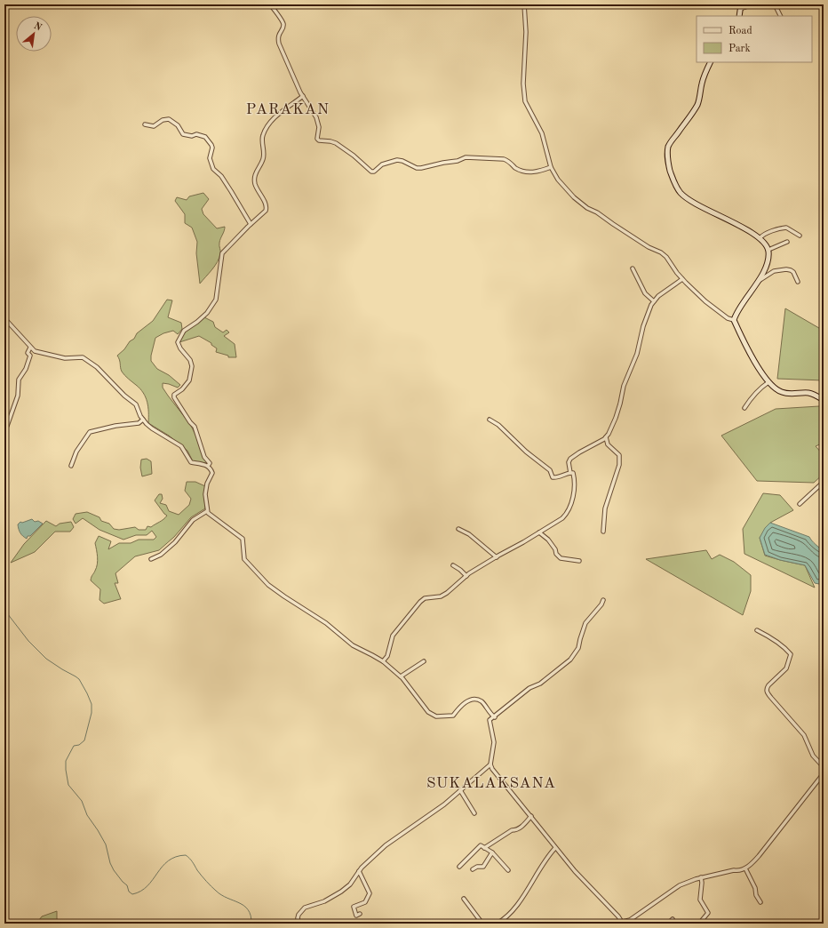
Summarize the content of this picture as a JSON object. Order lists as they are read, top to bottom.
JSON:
{
  "districts": ["PARAKAN", "SUKALAKSANA"],
  "legend": ["Road", "Park"],
  "north": "top right"
}
